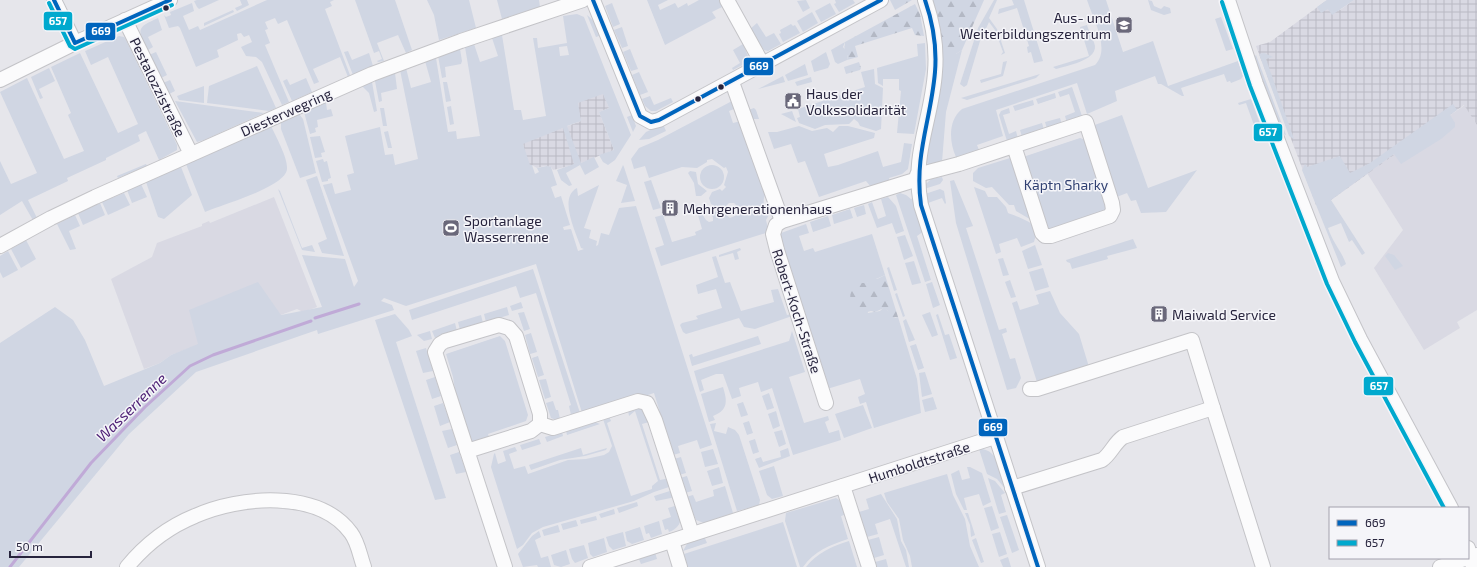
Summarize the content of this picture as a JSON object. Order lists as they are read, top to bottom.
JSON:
{
  "streets": {
    "street": [
      "Pestalozzistraße",
      "Diesterwegring",
      "Robert-Koch-Straße",
      "Humboldtstraße"
    ]
  },
  "crossings": [
    ["Pestalozzistraße", "Diesterwegring"]
  ],
  "water": ["Wasserrenne"],
  "parks": ["Käptn Sharky"],
  "places": {
    "school or university": ["Aus- und Weiterbildungszentrum"],
    "public building": ["Haus der Volkssolidarität"],
    "building": ["Mehrgenerationenhaus", "Maiwald Service"],
    "sports": ["Sportanlage Wasserrenne"]
  },
  "lines": ["transit line 669", "transit line 657"],
  "legend": ["669", "657"],
  "scale_bar": "50 m"
}
